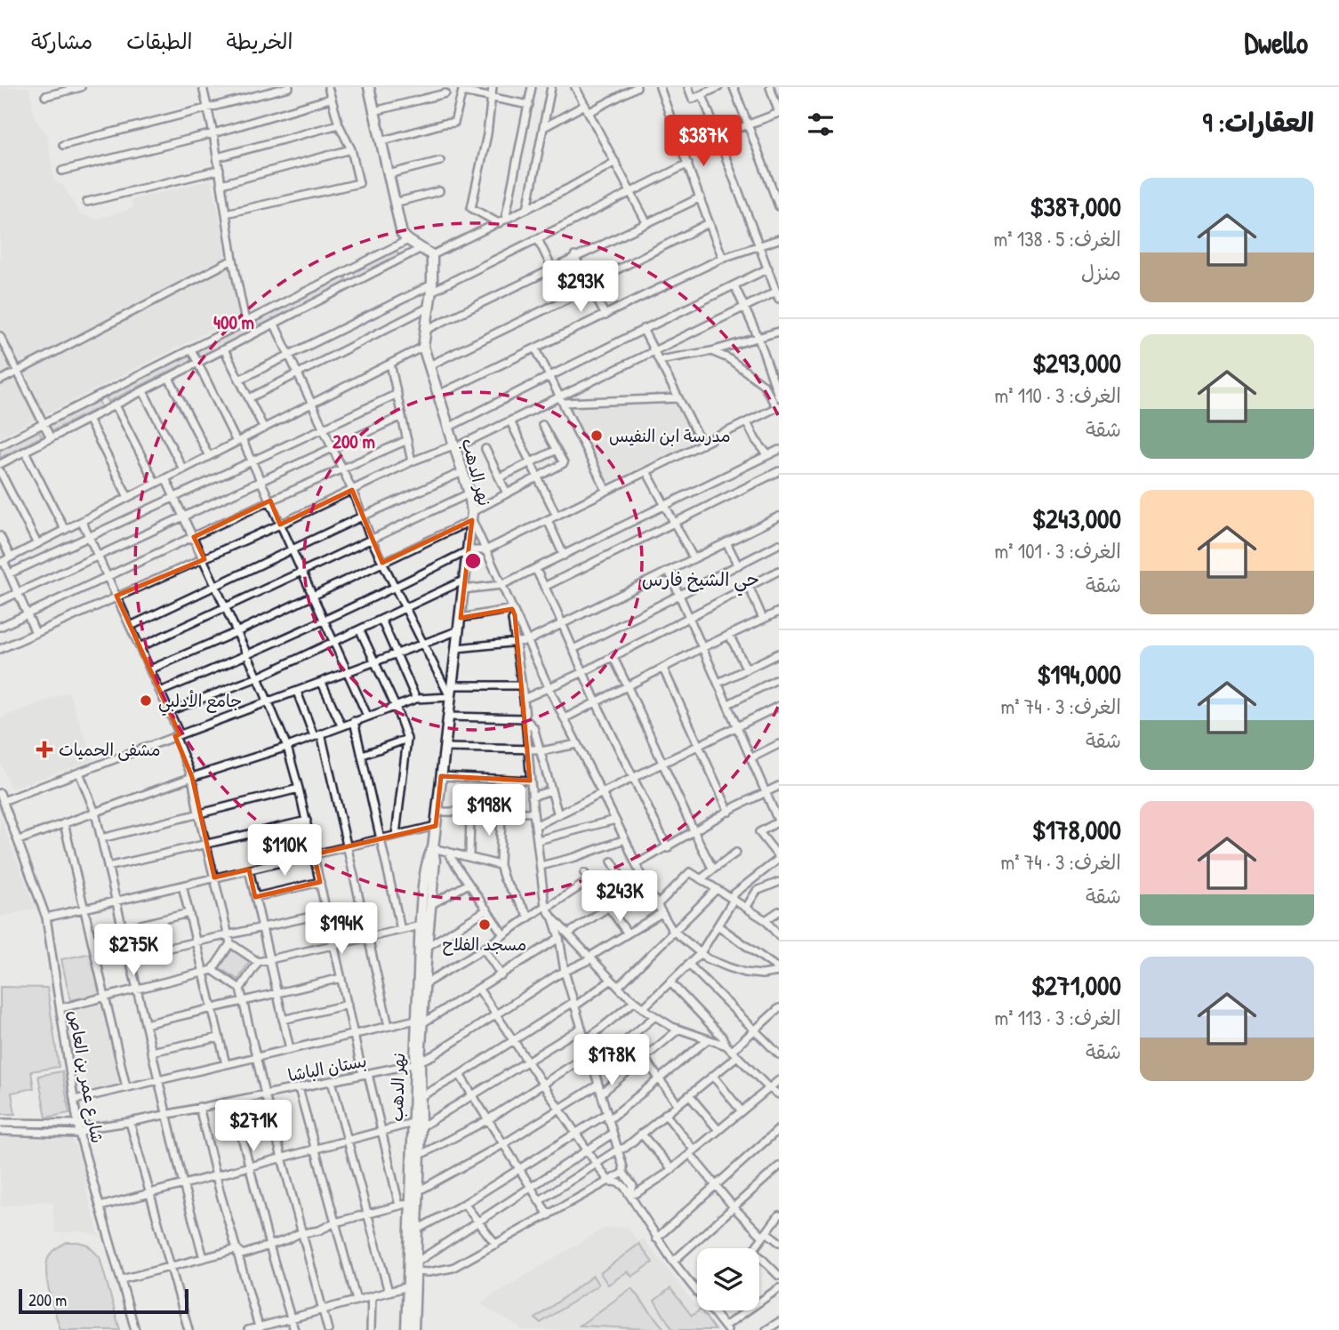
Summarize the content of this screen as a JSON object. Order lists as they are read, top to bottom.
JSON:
{
  "streets": {
    "main road": ["نهر الدهب"],
    "street": ["بستان الباشا", "شارع عمر بن العاص"]
  },
  "crossings": [
    ["نهر الدهب", "بستان الباشا"],
    ["بستان الباشا", "شارع عمر بن العاص"]
  ],
  "districts": ["حي الشيخ فارس"],
  "places": {
    "other": ["مدرسة ابن النفيس", "جامع الأدلبي", "مسجد الفلاح"],
    "health": ["مشفى الحميات"]
  },
  "scale_bar": "200 m",
  "page": {
    "header": "Dwello",
    "nav": ["الخريطة", "الطبقات", "مشاركة"],
    "heading": "العقارات: 9",
    "price": [
      "$387K",
      "$293K",
      "$198K",
      "$110K",
      "$243K",
      "$194K",
      "$275K",
      "$178K",
      "$271K"
    ],
    "list": [
      {
        "name": "$387,000",
        "note": "الغرف: 5 · 138 m² · منزل"
      },
      {
        "name": "$293,000",
        "note": "الغرف: 3 · 110 m² · شقة"
      },
      {
        "name": "$243,000",
        "note": "الغرف: 3 · 101 m² · شقة"
      },
      {
        "name": "$194,000",
        "note": "الغرف: 3 · 74 m² · شقة"
      },
      {
        "name": "$178,000",
        "note": "الغرف: 3 · 74 m² · شقة"
      },
      {
        "name": "$271,000",
        "note": "الغرف: 3 · 113 m² · شقة"
      }
    ],
    "scale": "200 m"
  },
  "rings": ["400 m", "200 m"]
}
